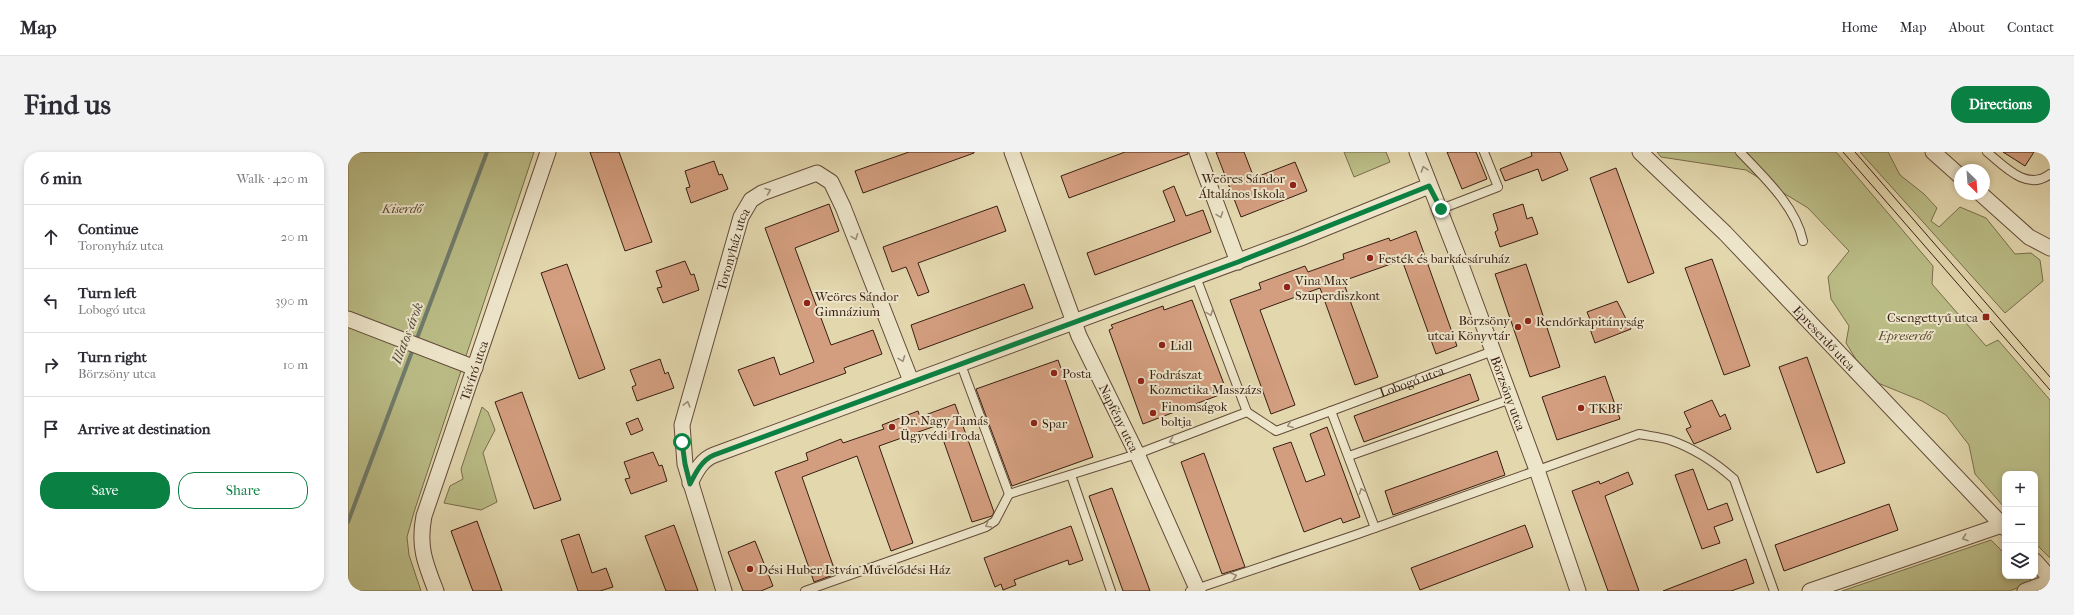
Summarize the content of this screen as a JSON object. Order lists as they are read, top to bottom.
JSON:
{
  "streets": {
    "street": [
      "Toronyház utca",
      "Epreserdő utca",
      "Távíró utca",
      "Börzsöny utca",
      "Napfény utca"
    ],
    "lane": ["Lobogó utca"]
  },
  "crossings": [
    ["Lobogó utca", "Börzsöny utca"]
  ],
  "water": ["Illatos-árok"],
  "parks": ["Kiserdő", "Epreserdő"],
  "places": {
    "other": [
      "Weöres Sándor Általános Iskola",
      "Festék és barkácsáruház",
      "Vina Max Szuperdiszkont",
      "Weöres Sándor Gimnázium",
      "Rendőrkapitányság",
      "Börzsöny utcai Könyvtár",
      "Lidl",
      "Posta",
      "Fodrászat Kozmetika Masszázs",
      "TKBF",
      "Finomságok boltja",
      "Spar",
      "Dr. Nagy Tamás Ügyvédi Iroda",
      "Dési Huber István Művelődési Ház"
    ],
    "transit": ["Csengettyű utca"]
  },
  "north": "bottom right",
  "page": {
    "header": "Map",
    "nav": [
      "Home",
      "Map",
      "About",
      "Contact"
    ],
    "buttons": [
      "Directions",
      ["Save", "Share"]
    ],
    "title": "Find us",
    "heading": ["6 min", "Walk · 420 m"],
    "list": [
      ["Continue", "Toronyház utca", "20 m"],
      ["Turn left", "Lobogó utca", "390 m"],
      ["Turn right", "Börzsöny utca", "10 m"],
      "Arrive at destination"
    ],
    "map_buttons": ["+", "−"]
  }
}
